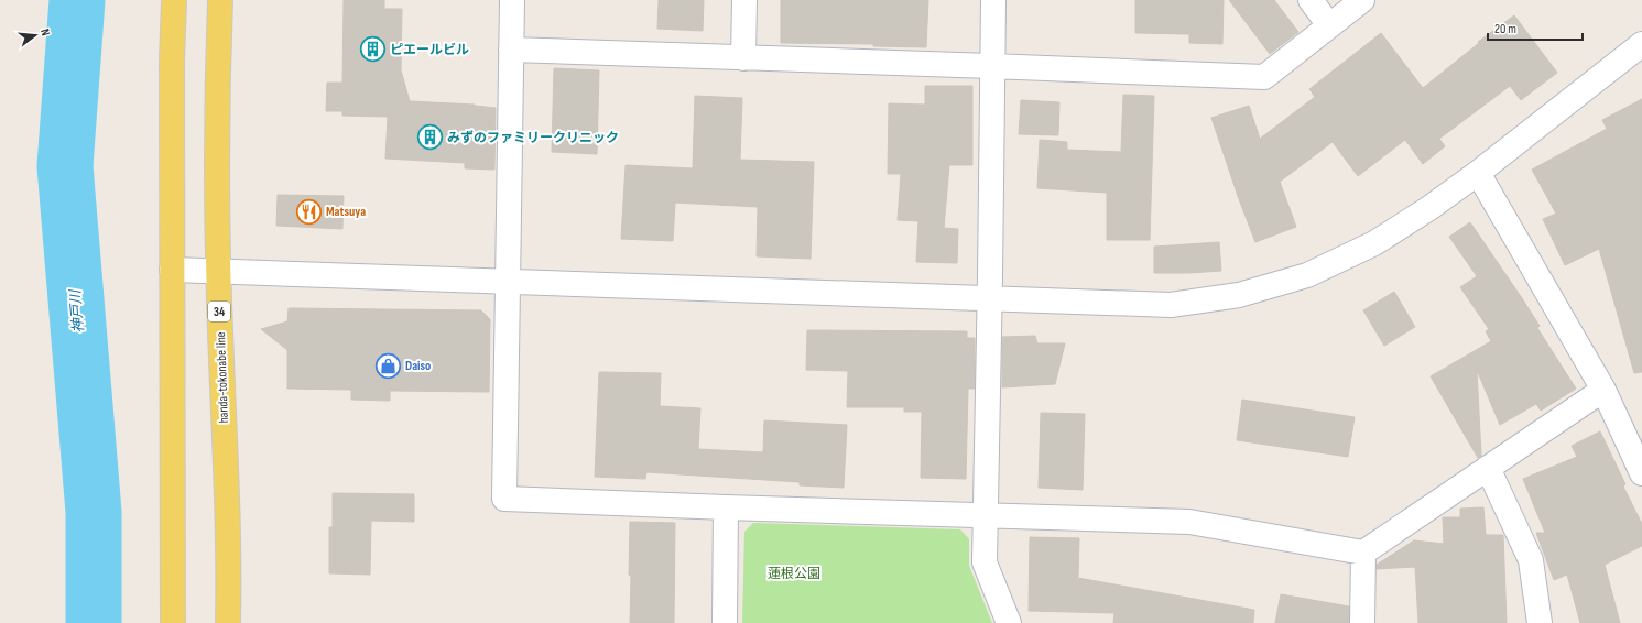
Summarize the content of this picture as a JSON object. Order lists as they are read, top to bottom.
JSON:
{
  "streets": {
    "main road": ["34", "handa-tokonabe line"]
  },
  "water": ["神戸川"],
  "parks": ["蓮根公園"],
  "places": {
    "building": ["ピエールビル", "みずのファミリークリニック"],
    "restaurant": ["Matsuya"],
    "shop": ["Daiso"]
  },
  "scale_bar": "20 m",
  "north": "right"
}
